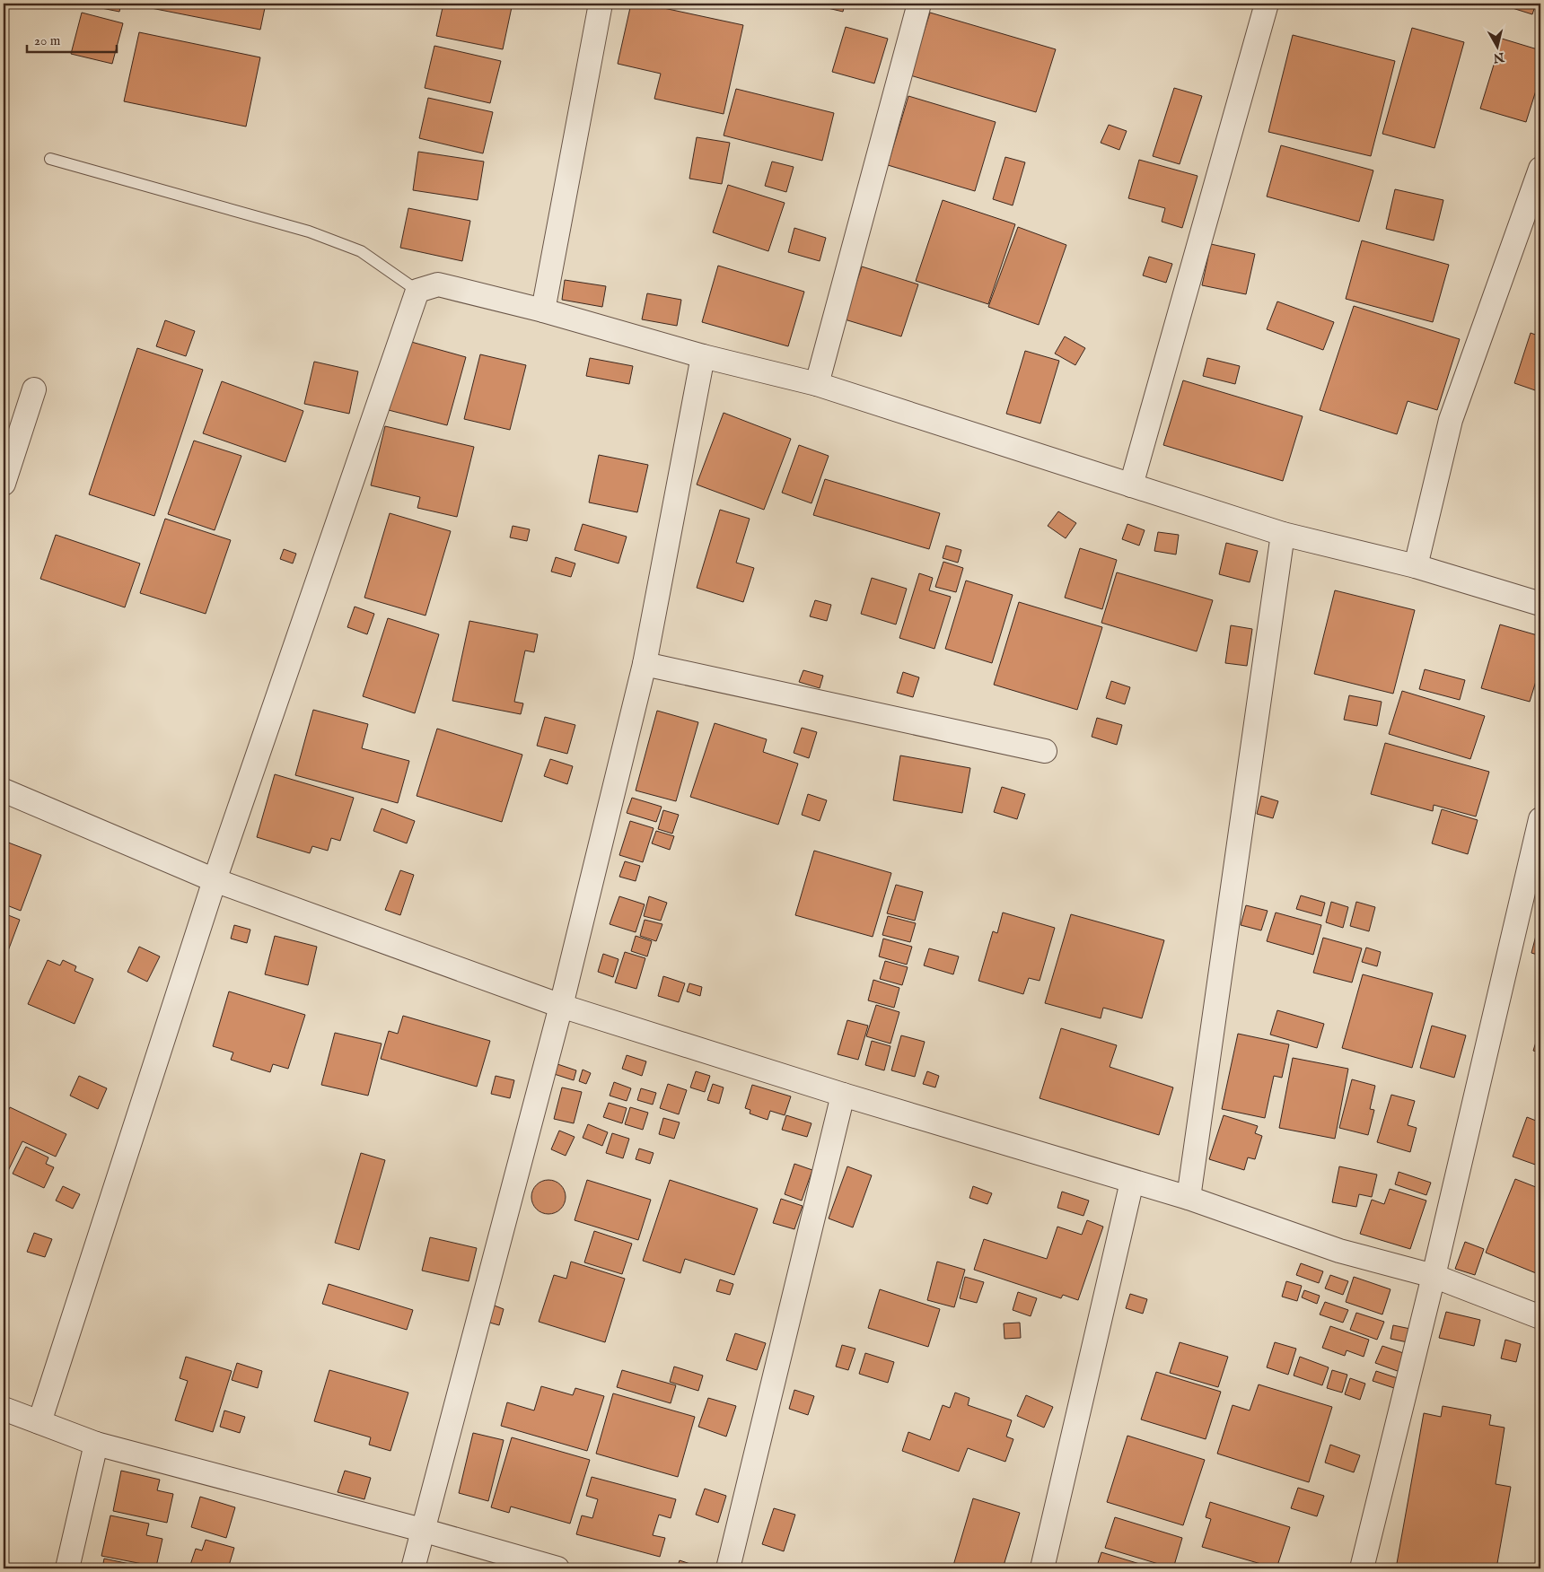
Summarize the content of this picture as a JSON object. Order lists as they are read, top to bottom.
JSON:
{
  "scale_bar": "20 m",
  "north": "bottom"
}
